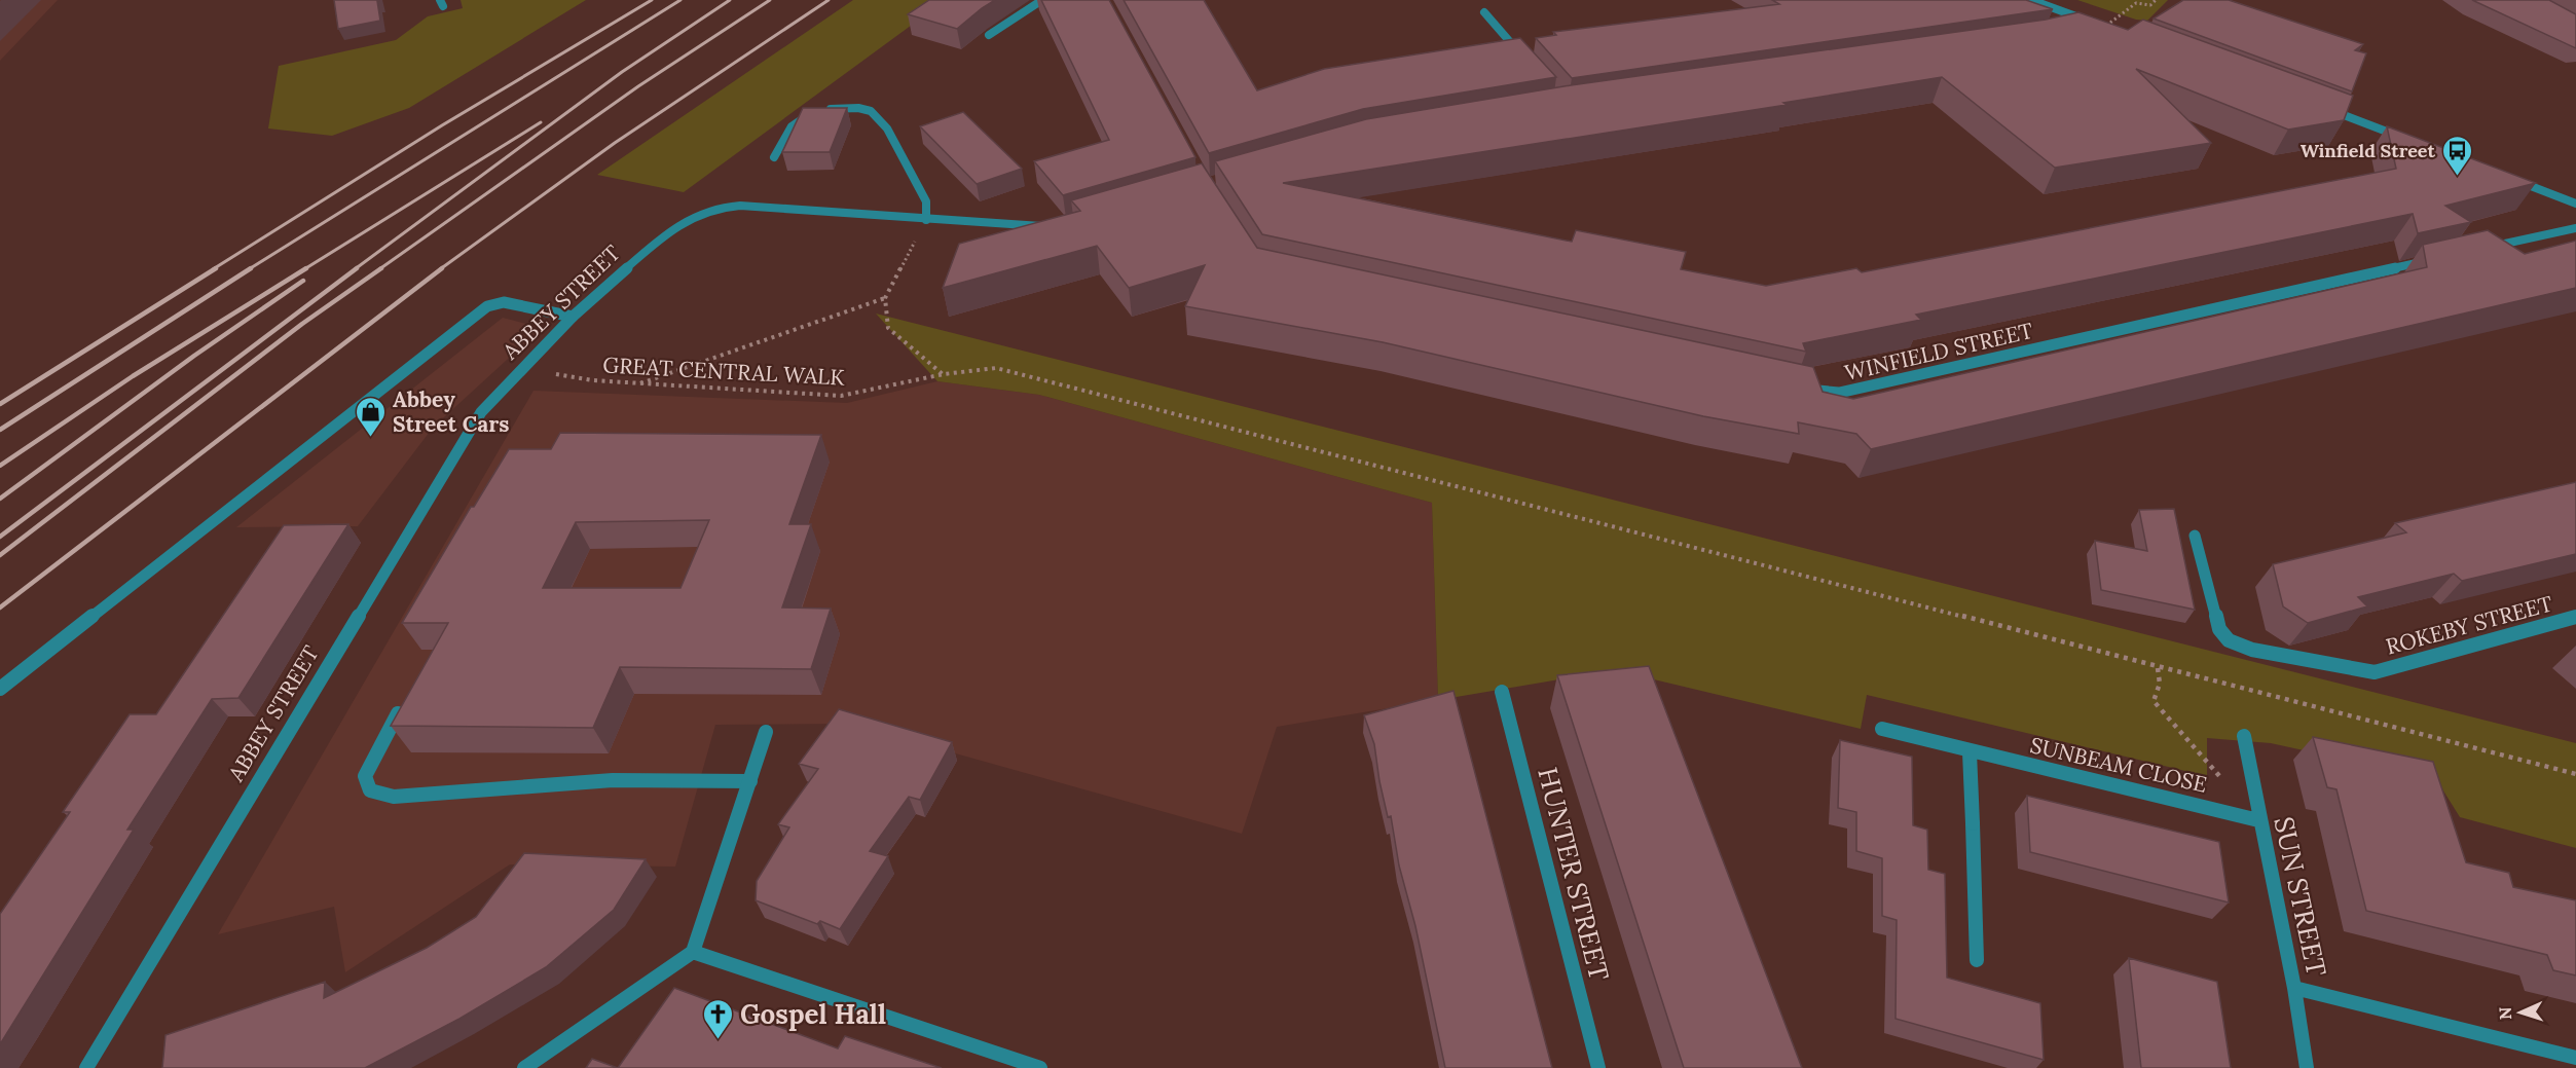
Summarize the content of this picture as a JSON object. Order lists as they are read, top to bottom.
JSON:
{
  "streets": {
    "street": [
      "ABBEY STREET",
      "WINFIELD STREET",
      "ROKEBY STREET",
      "SUNBEAM CLOSE",
      "HUNTER STREET",
      "SUN STREET"
    ],
    "path": ["GREAT CENTRAL WALK"]
  },
  "crossings": [
    ["ABBEY STREET", "GREAT CENTRAL WALK"],
    ["SUNBEAM CLOSE", "SUN STREET"]
  ],
  "places": {
    "bus stop": ["Winfield Street"],
    "shop": ["Abbey Street Cars"],
    "church": ["Gospel Hall"]
  },
  "north": "left"
}
